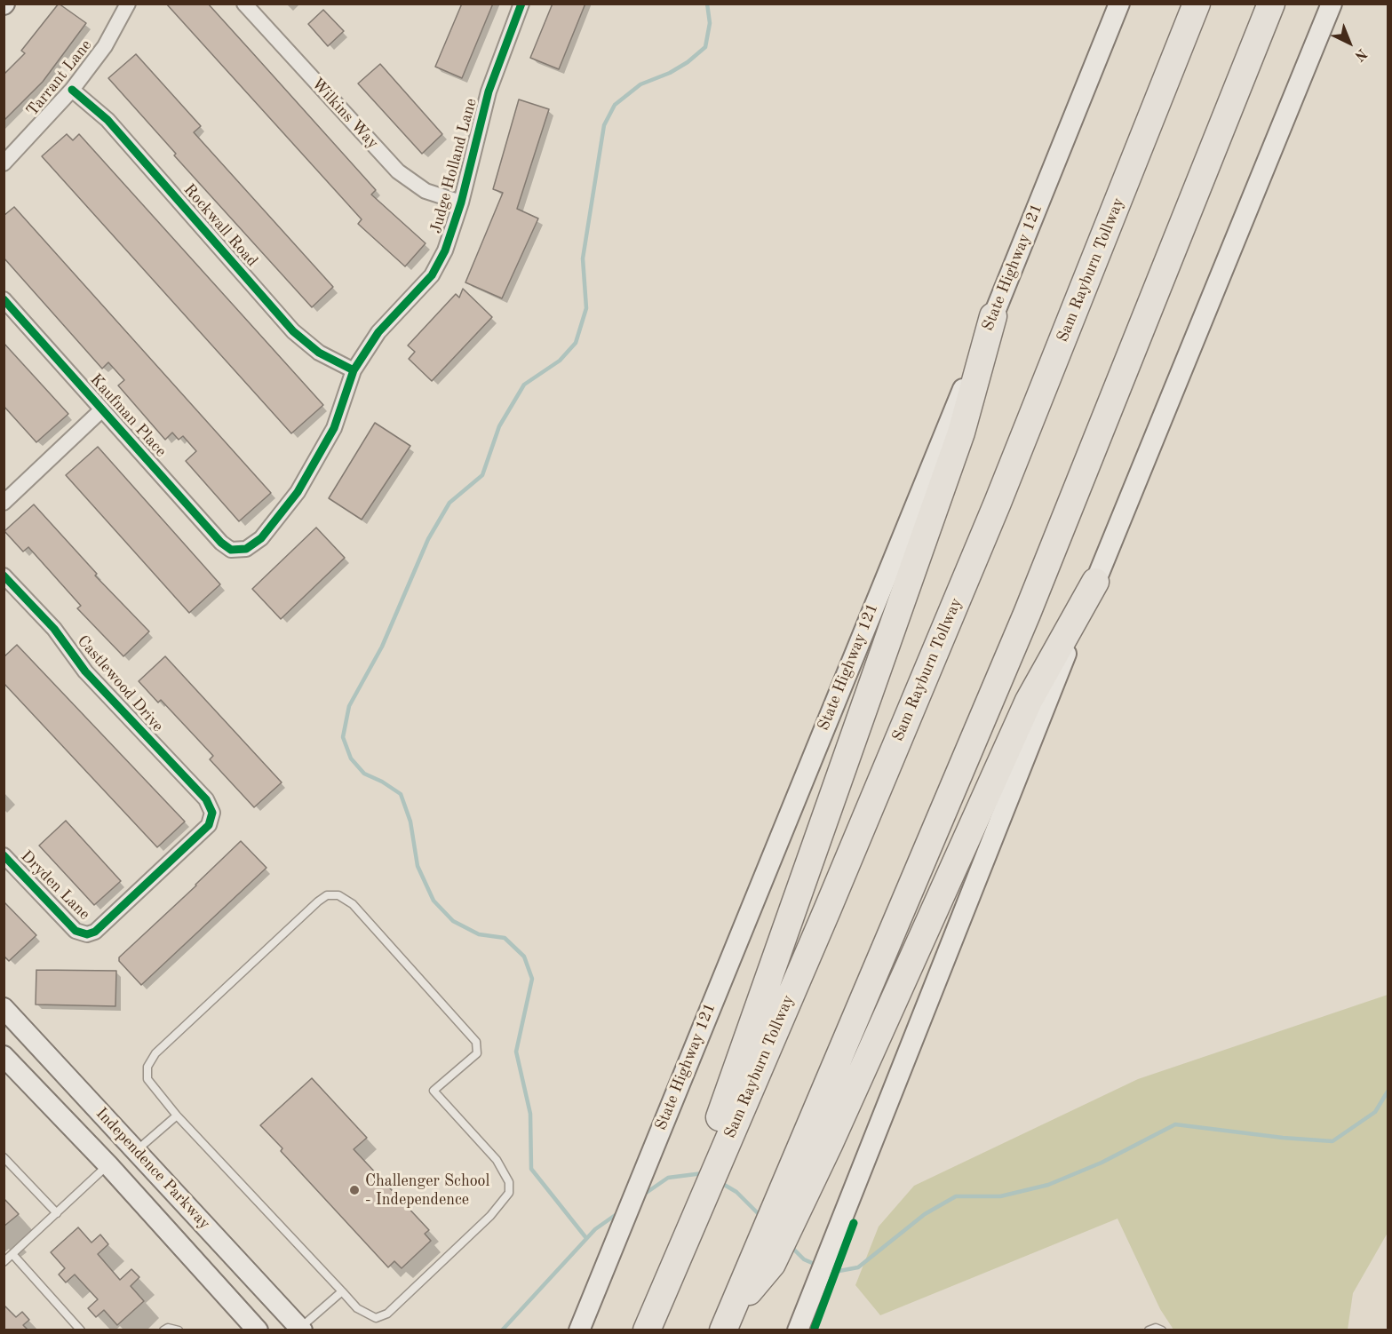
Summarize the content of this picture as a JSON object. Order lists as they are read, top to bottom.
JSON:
{
  "streets": {
    "highway": ["Sam Rayburn Tollway"],
    "main road": ["State Highway 121", "Independence Parkway"],
    "street": [
      "Tarrant Lane",
      "Wilkins Way",
      "Judge Holland Lane",
      "Rockwall Road",
      "Kaufman Place",
      "Castlewood Drive",
      "Dryden Lane"
    ]
  },
  "crossings": [
    ["Tarrant Lane", "Rockwall Road"],
    ["Wilkins Way", "Judge Holland Lane"],
    ["Judge Holland Lane", "Rockwall Road"],
    ["Judge Holland Lane", "Kaufman Place"],
    ["Castlewood Drive", "Dryden Lane"]
  ],
  "places": ["Challenger School - Independence"],
  "north": "bottom right"
}
